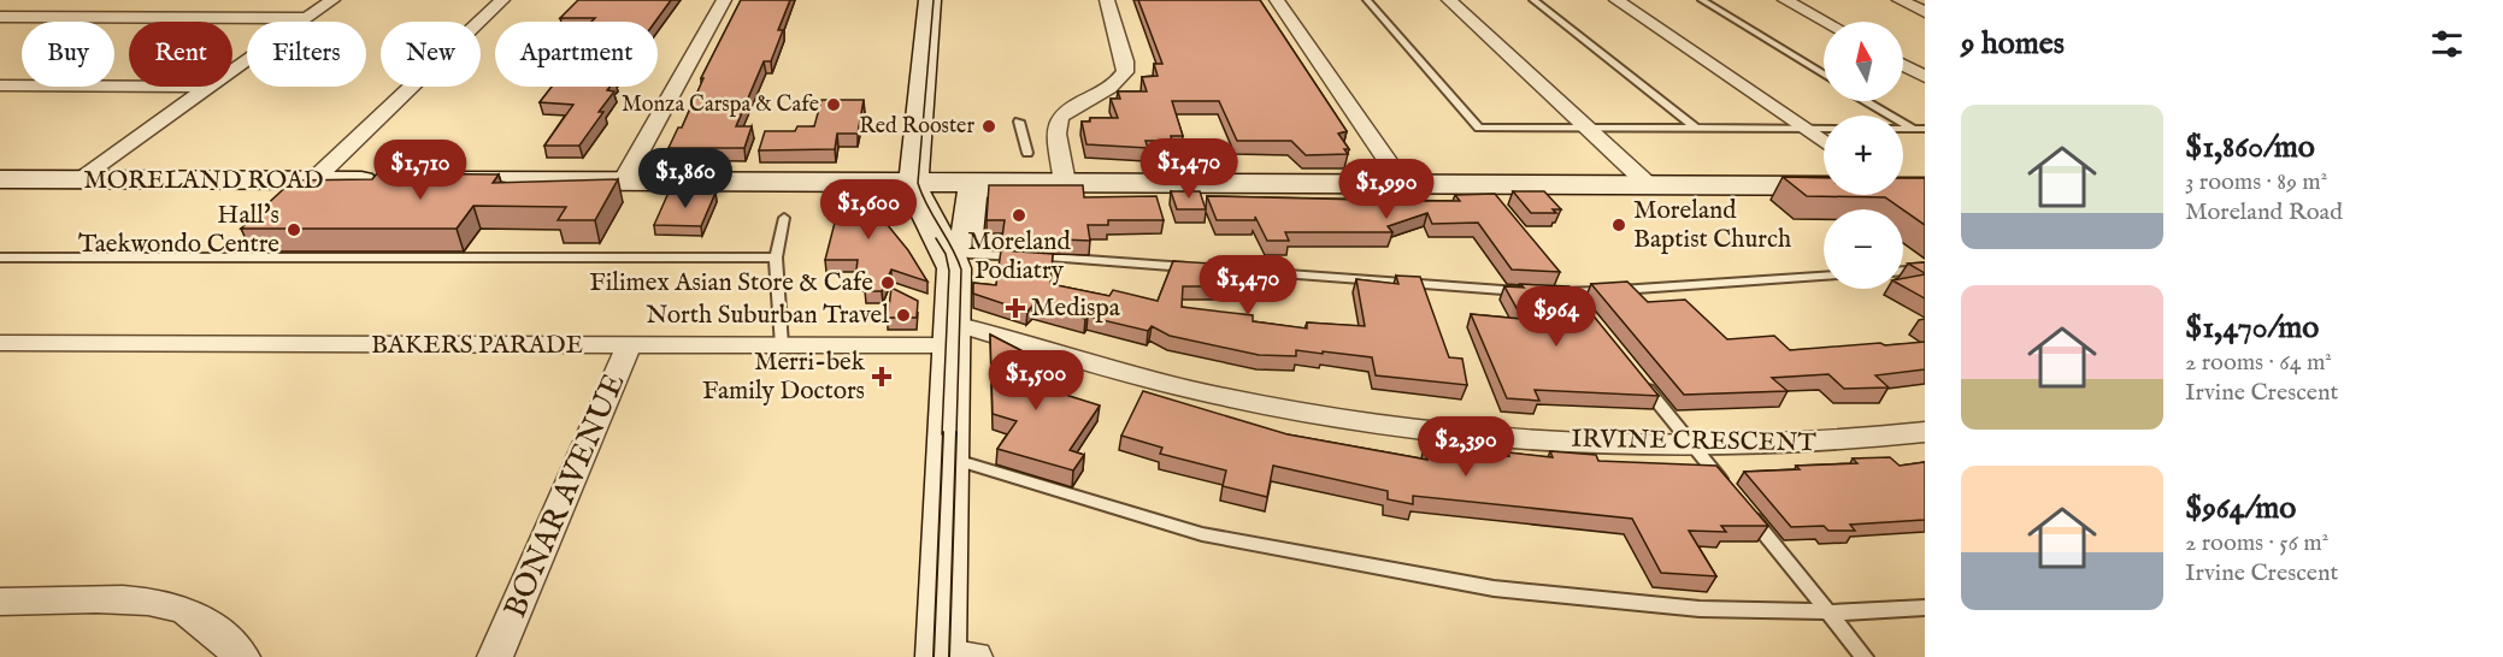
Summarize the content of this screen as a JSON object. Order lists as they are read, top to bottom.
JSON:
{
  "streets": {
    "main road": ["MORELAND ROAD"],
    "street": ["BAKERS PARADE", "IRVINE CRESCENT", "BONAR AVENUE"]
  },
  "crossings": [
    ["BAKERS PARADE", "IRVINE CRESCENT"],
    ["BAKERS PARADE", "BONAR AVENUE"]
  ],
  "places": {
    "other": [
      "Monza Carspa & Cafe",
      "Red Rooster",
      "Moreland Podiatry",
      "Moreland Baptist Church",
      "Hall's Taekwondo Centre",
      "Filimex Asian Store & Cafe",
      "North Suburban Travel"
    ],
    "health": ["Medispa", "Merri-bek Family Doctors"]
  },
  "north": "top",
  "page": {
    "heading": "9 homes",
    "map_buttons": ["+", "−"],
    "chip": [
      "Buy",
      "Rent",
      "Filters",
      "New",
      "Apartment"
    ],
    "list": [
      {
        "name": "$1,860/mo",
        "note": "3 rooms · 89 m² · Moreland Road"
      },
      {
        "name": "$1,470/mo",
        "note": "2 rooms · 64 m² · Irvine Crescent"
      },
      {
        "name": "$964/mo",
        "note": "2 rooms · 56 m² · Irvine Crescent"
      }
    ],
    "price": [
      "$1,470",
      "$1,710",
      "$1,860",
      "$1,990",
      "$1,600",
      "$1,470",
      "$964",
      "$1,500",
      "$2,390"
    ]
  }
}
